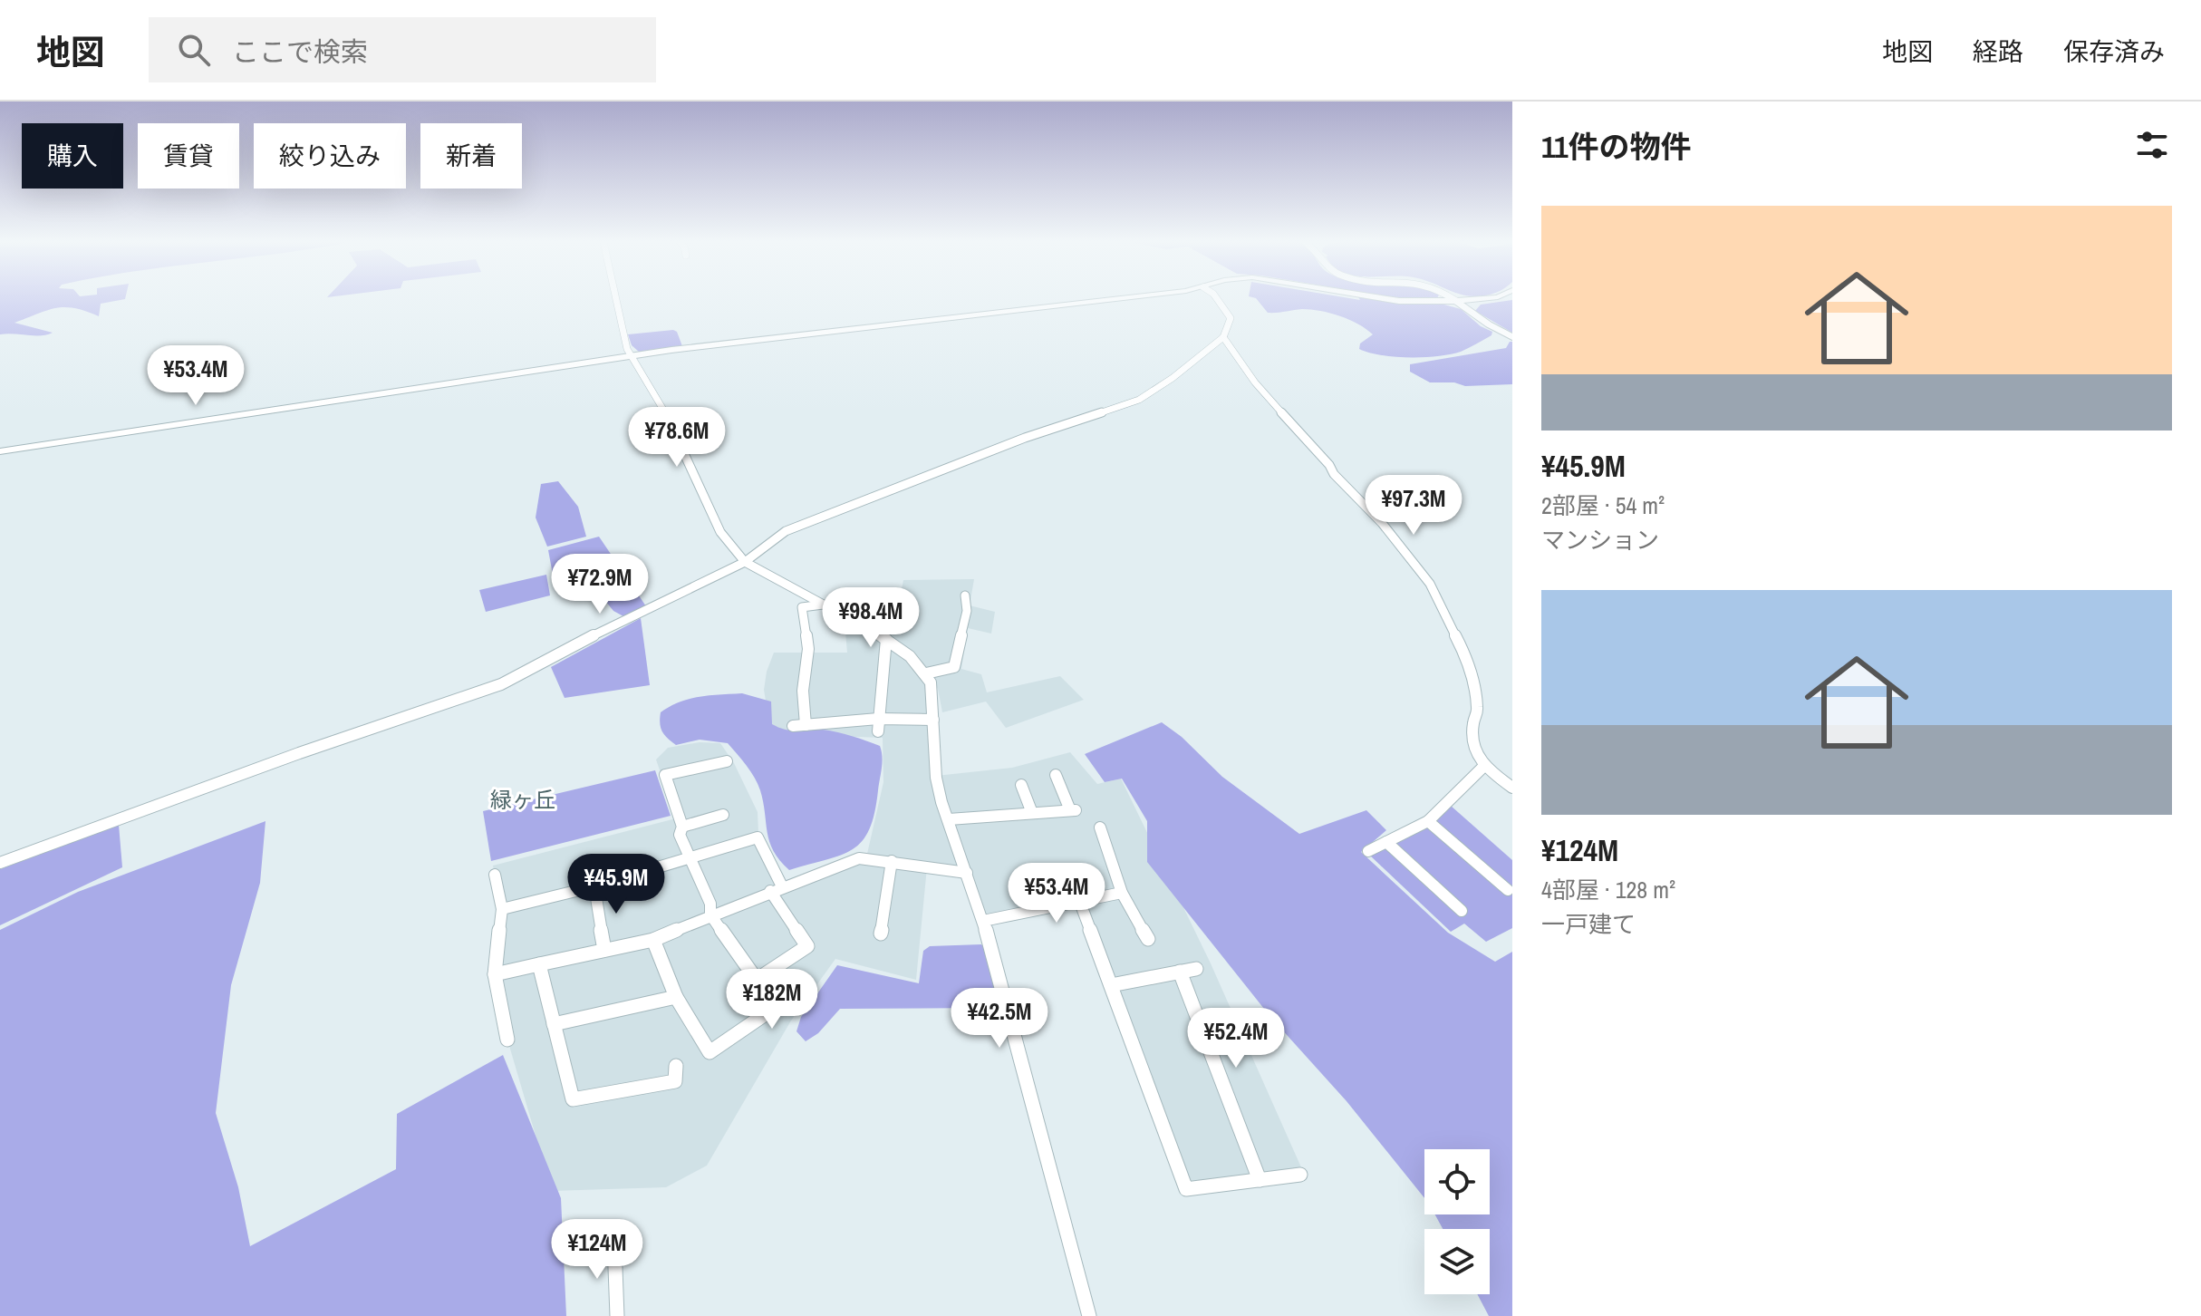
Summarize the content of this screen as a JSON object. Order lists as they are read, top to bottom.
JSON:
{
  "districts": ["緑ヶ丘"],
  "page": {
    "header": "地図",
    "search": "ここで検索",
    "nav": ["地図", "経路", "保存済み"],
    "heading": "11件の物件",
    "chip": [
      "購入",
      "賃貸",
      "絞り込み",
      "新着"
    ],
    "list": [
      {
        "name": "¥45.9M",
        "note": "2部屋 · 54 m² · マンション"
      },
      {
        "name": "¥124M",
        "note": "4部屋 · 128 m² · 一戸建て"
      }
    ],
    "price": [
      "¥53.4M",
      "¥78.6M",
      "¥97.3M",
      "¥72.9M",
      "¥98.4M",
      "¥45.9M",
      "¥53.4M",
      "¥182M",
      "¥42.5M",
      "¥52.4M",
      "¥124M"
    ]
  }
}
